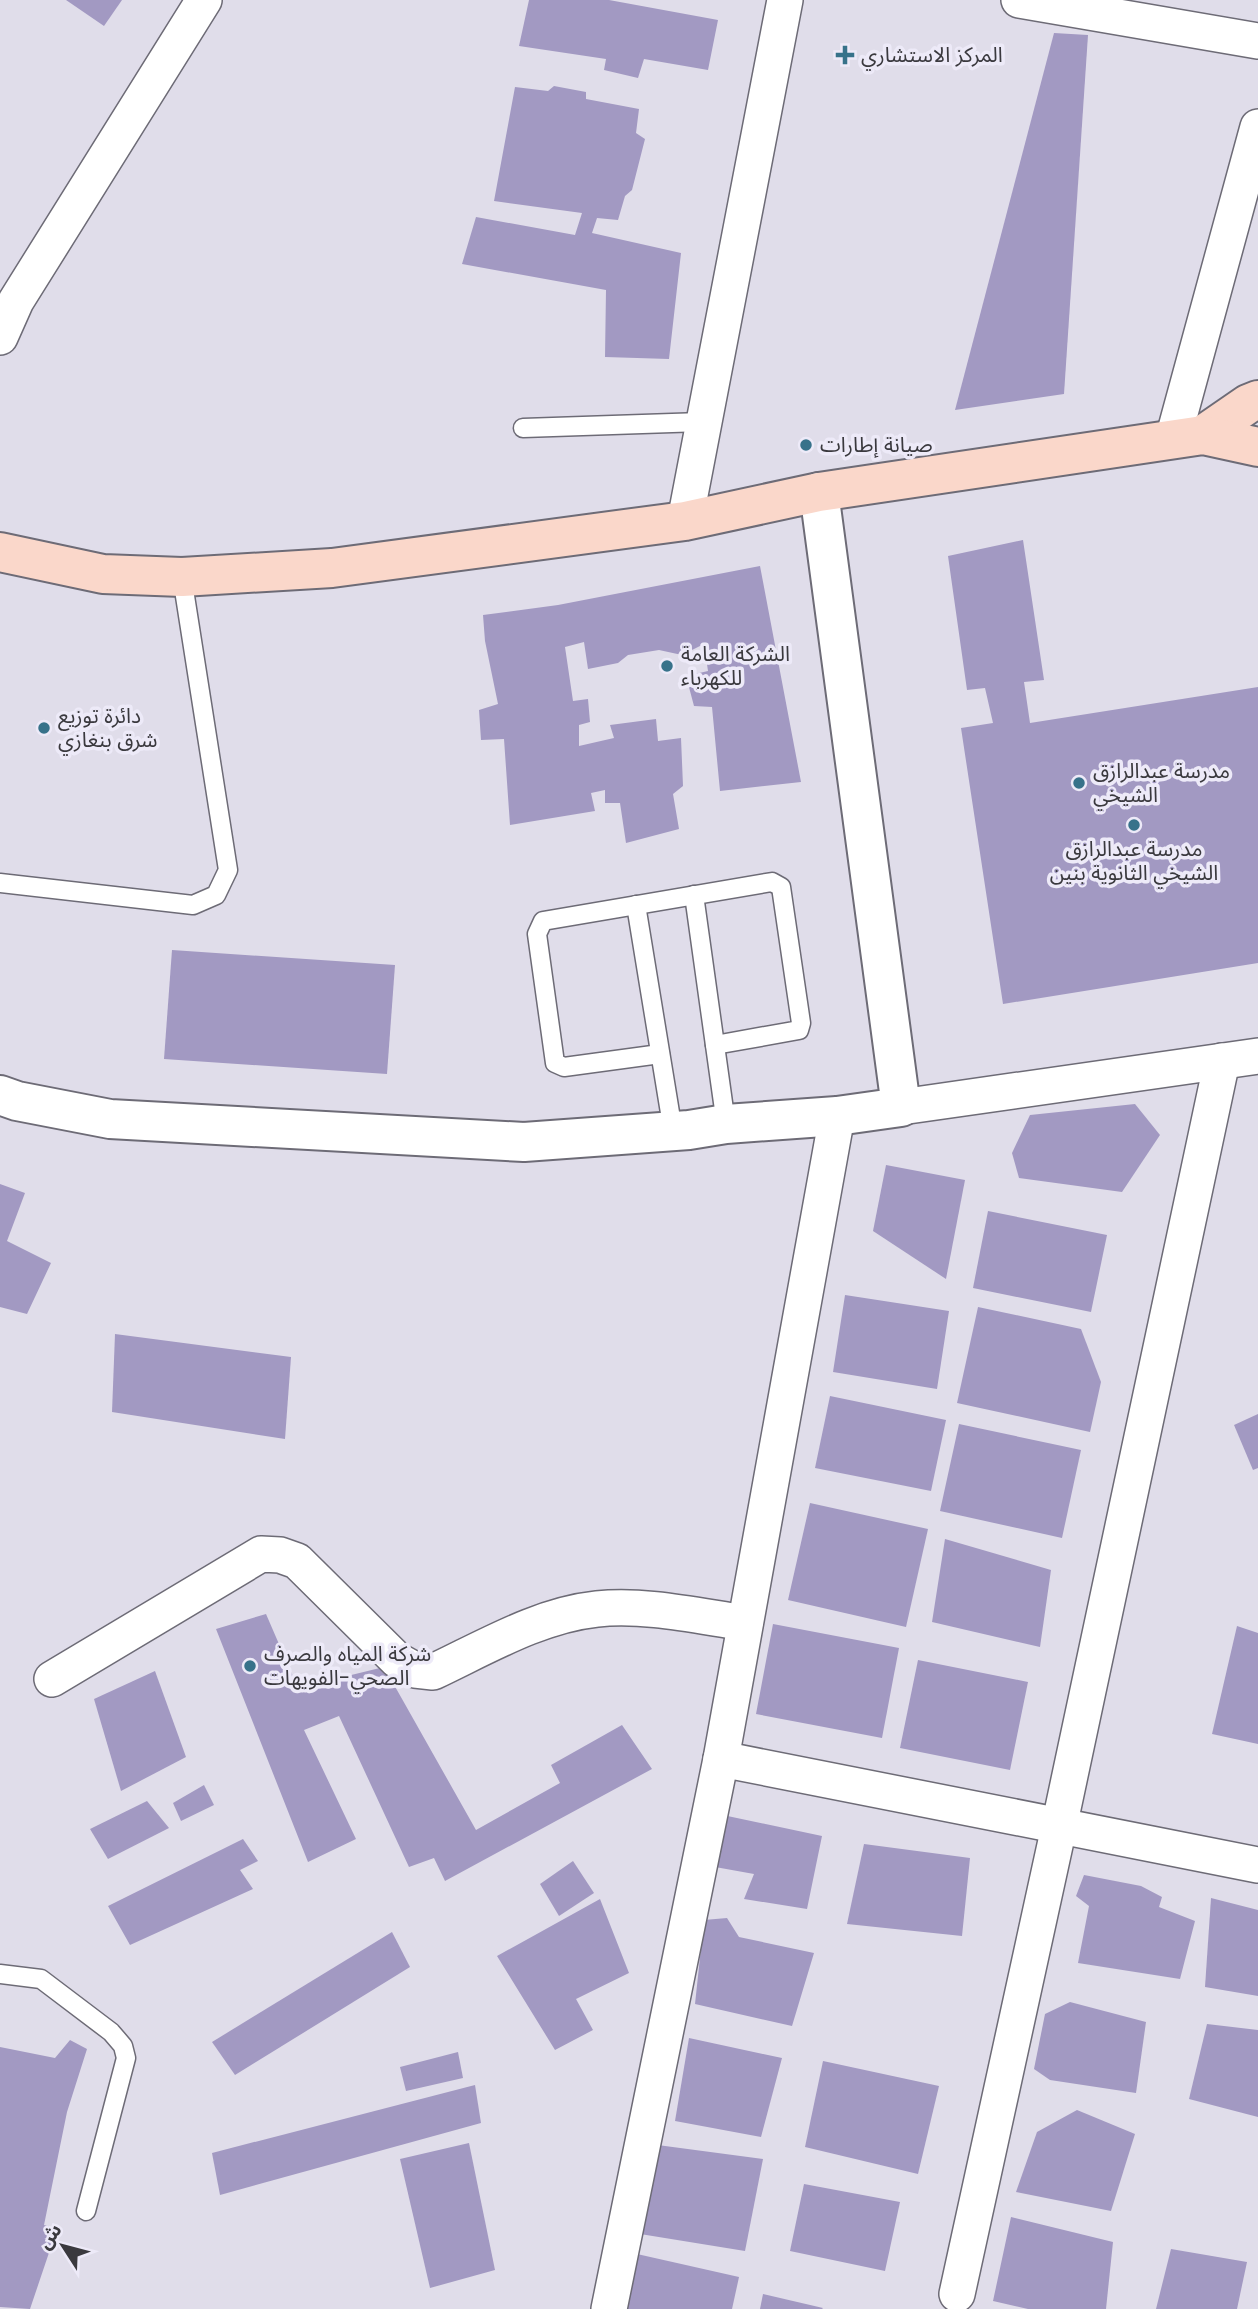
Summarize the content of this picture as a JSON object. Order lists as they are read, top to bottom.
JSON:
{
  "places": {
    "health": ["المركز الاستشاري"],
    "other": [
      "صيانة إطارات",
      "الشركة العامة للكهرباء",
      "دائرة توزيع شرق بنغازي",
      "مدرسة عبدالرازق الشيخي",
      "مدرسة عبدالرازق الشيخي الثانوية بنين",
      "شركة المياه والصرف الصحي-الفويهات"
    ]
  },
  "north": "top left"
}
